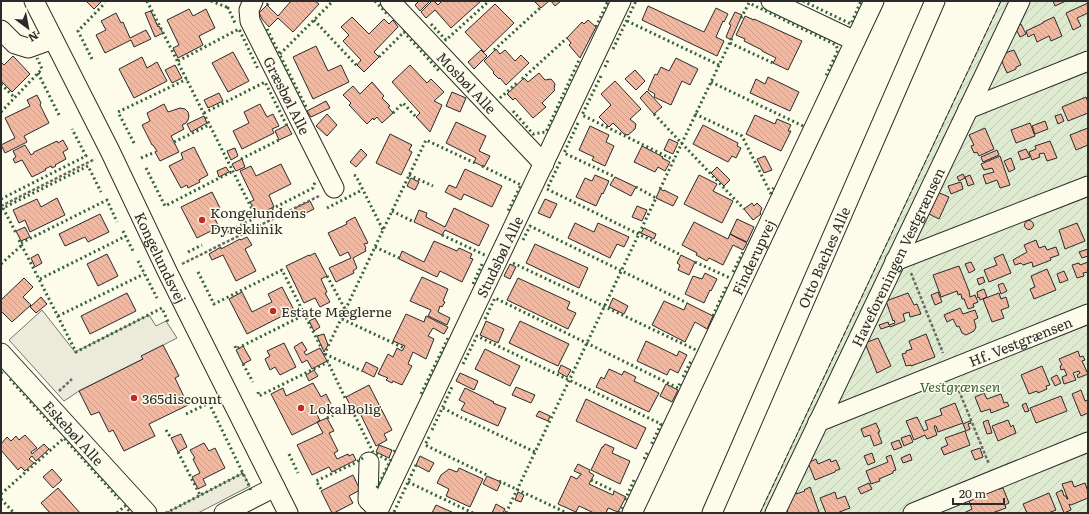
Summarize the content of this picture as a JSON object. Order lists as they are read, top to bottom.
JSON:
{
  "streets": {
    "street": [
      "Mosbøl Alle",
      "Græsbøl Alle",
      "Kongelundsvej",
      "Studsbøl Alle",
      "Finderupvej",
      "Otto Baches Alle",
      "Haveforeningen Vestgrænsen",
      "Hf. Vestgrænsen",
      "Eskebøl Alle"
    ]
  },
  "crossings": [
    ["Mosbøl Alle", "Studsbøl Alle"],
    ["Haveforeningen Vestgrænsen", "Hf. Vestgrænsen"]
  ],
  "parks": ["Vestgrænsen"],
  "places": [
    "Kongelundens Dyreklinik",
    "Estate Mæglerne",
    "365discount",
    "LokalBolig"
  ],
  "scale_bar": "20 m",
  "north": "bottom right"
}
